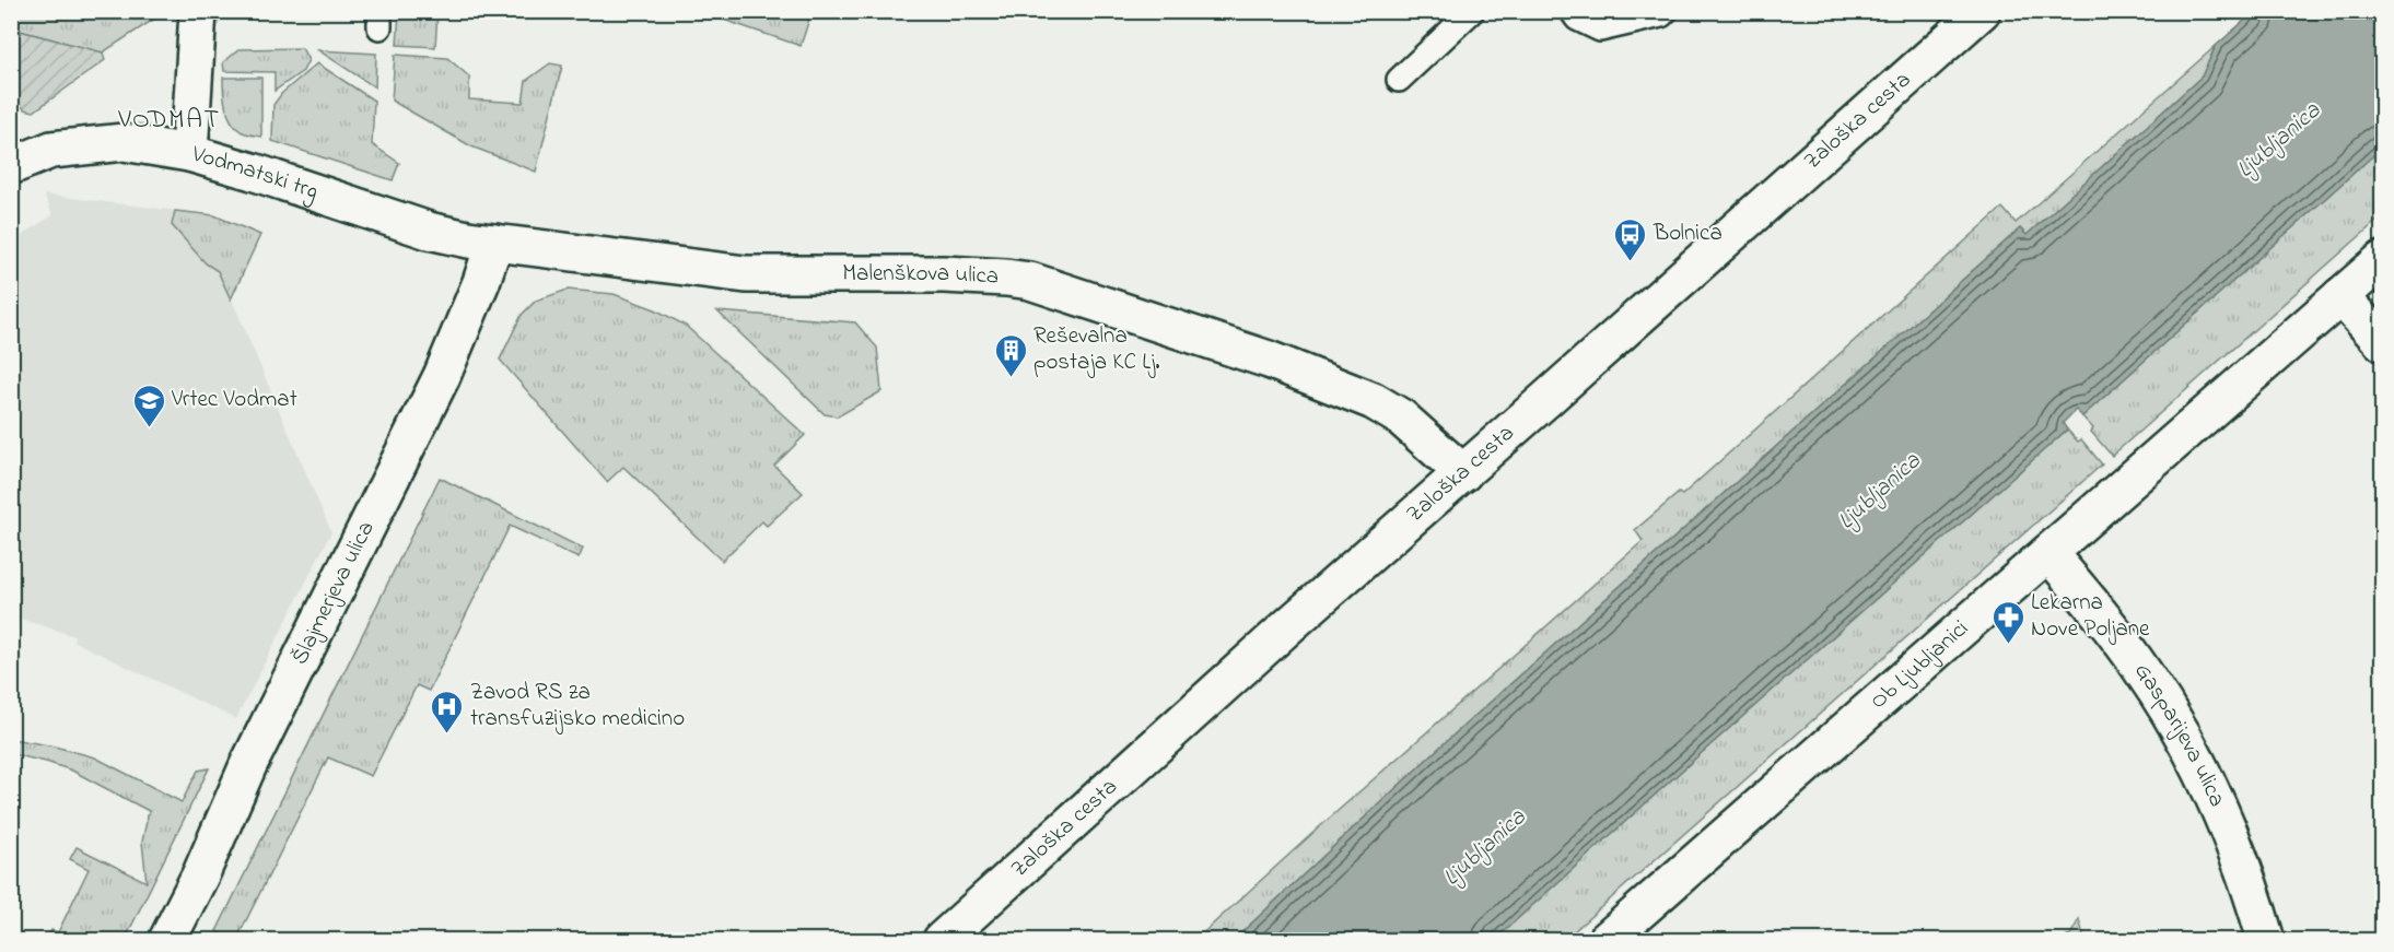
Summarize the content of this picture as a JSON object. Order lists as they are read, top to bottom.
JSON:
{
  "streets": {
    "street": [
      "Zaloška cesta",
      "Vodmatski trg",
      "Malenškova ulica",
      "Šlajmerjeva ulica",
      "Ob Ljubljanici",
      "Gasparijeva ulica"
    ]
  },
  "crossings": [
    ["Zaloška cesta", "Malenškova ulica"],
    ["Vodmatski trg", "Malenškova ulica"],
    ["Malenškova ulica", "Šlajmerjeva ulica"],
    ["Ob Ljubljanici", "Gasparijeva ulica"]
  ],
  "districts": ["VODMAT"],
  "water": ["Ljubljanica"],
  "places": {
    "bus stop": ["Bolnica"],
    "building": ["Reševalna postaja KC Lj."],
    "school or university": ["Vrtec Vodmat"],
    "pharmacy": ["Lekarna Nove Poljane"],
    "hospital": ["Zavod RS za transfuzijsko medicino"]
  }
}
